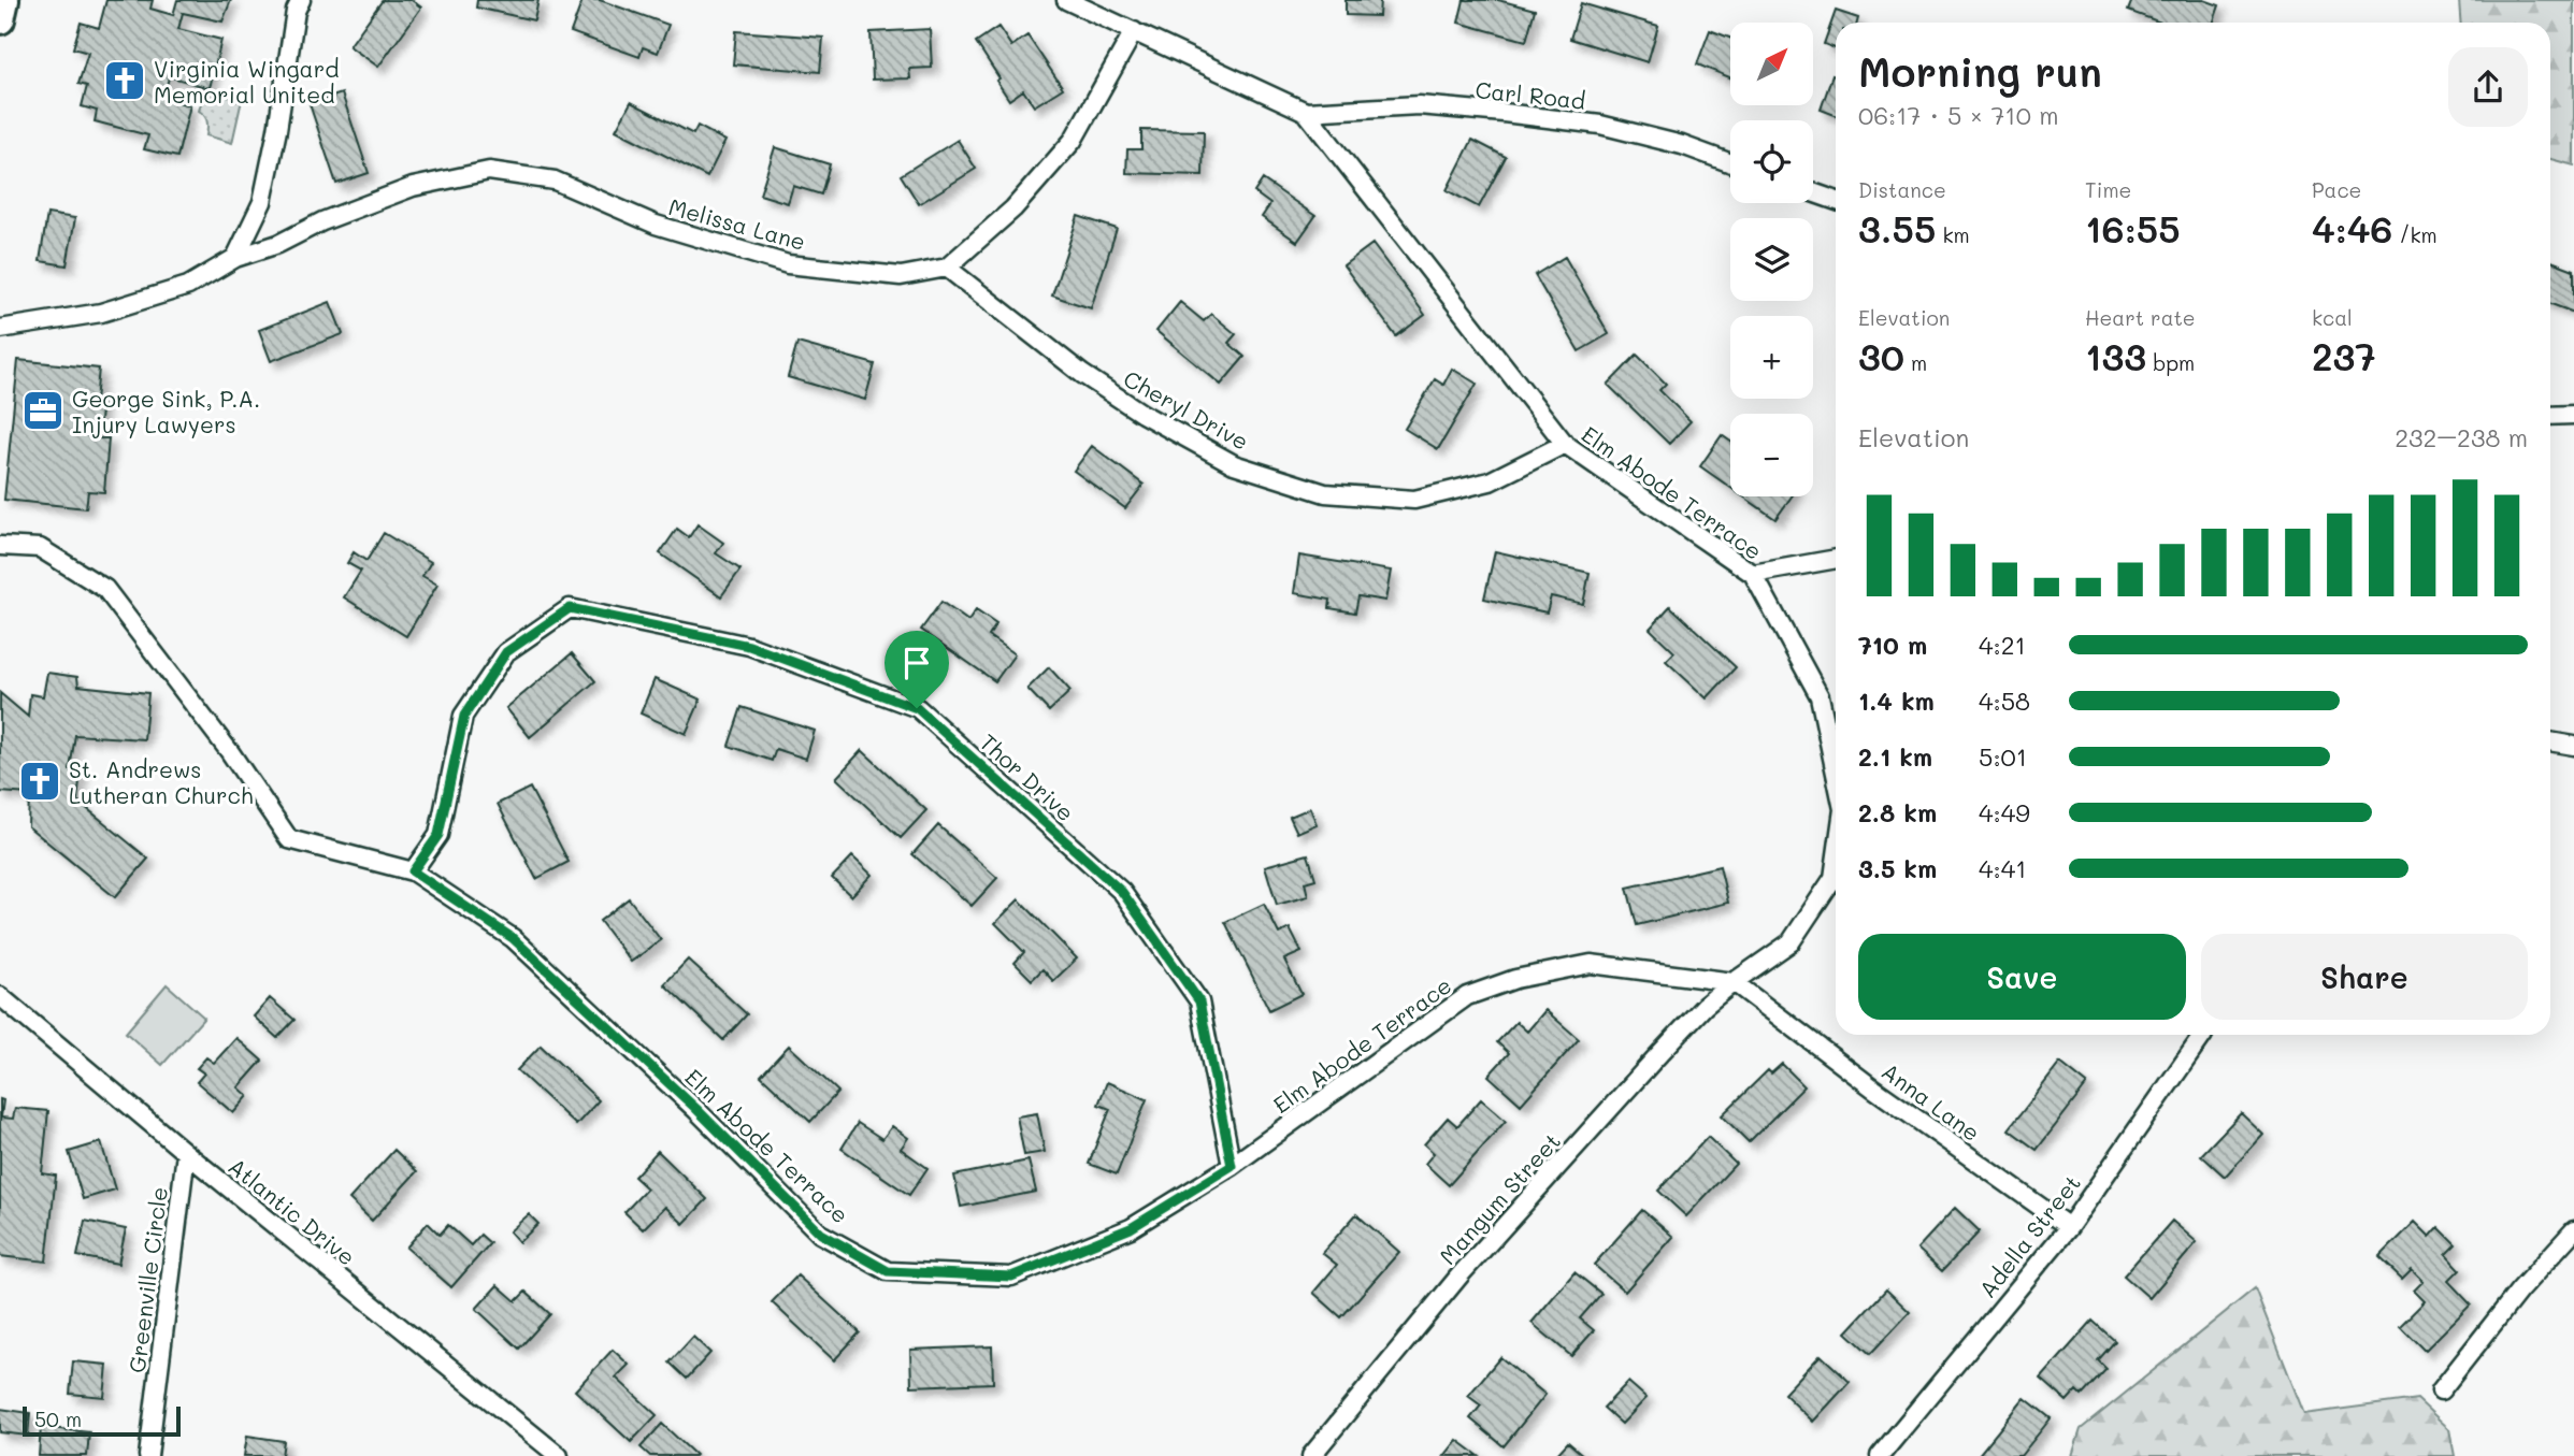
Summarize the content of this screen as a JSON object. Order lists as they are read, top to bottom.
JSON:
{
  "streets": {
    "street": [
      "Carl Road",
      "Melissa Lane",
      "Cheryl Drive",
      "Elm Abode Terrace",
      "Thor Drive",
      "Anna Lane",
      "Mangum Street",
      "Atlantic Drive",
      "Adella Street",
      "Greenville Circle"
    ]
  },
  "crossings": [
    ["Carl Road", "Elm Abode Terrace"],
    ["Melissa Lane", "Cheryl Drive"],
    ["Cheryl Drive", "Elm Abode Terrace"],
    ["Elm Abode Terrace", "Thor Drive"],
    ["Elm Abode Terrace", "Anna Lane"],
    ["Elm Abode Terrace", "Mangum Street"],
    ["Anna Lane", "Mangum Street"],
    ["Anna Lane", "Adella Street"],
    ["Atlantic Drive", "Greenville Circle"]
  ],
  "places": {
    "church": ["Virginia Wingard Memorial United", "St. Andrews Lutheran Church"],
    "office": ["George Sink, P.A. Injury Lawyers"]
  },
  "scale_bar": "50 m",
  "north": "top right",
  "page": {
    "map_buttons": ["+", "−"],
    "heading": ["Morning run", "06:17 · 5 × 710 m"],
    "stats": [
      ["Distance", "3.55 km"],
      ["Time", "16:55"],
      ["Pace", "4:46 /km"],
      ["Elevation", "30 m"],
      ["Heart rate", "133 bpm"],
      ["kcal", "237"]
    ],
    "chart": ["Elevation", "232–238 m"],
    "list": [
      {
        "name": "710 m",
        "note": "4:21"
      },
      {
        "name": "1.4 km",
        "note": "4:58"
      },
      {
        "name": "2.1 km",
        "note": "5:01"
      },
      {
        "name": "2.8 km",
        "note": "4:49"
      },
      {
        "name": "3.5 km",
        "note": "4:41"
      }
    ],
    "buttons": ["Save", "Share"],
    "scale": "50 m"
  }
}
